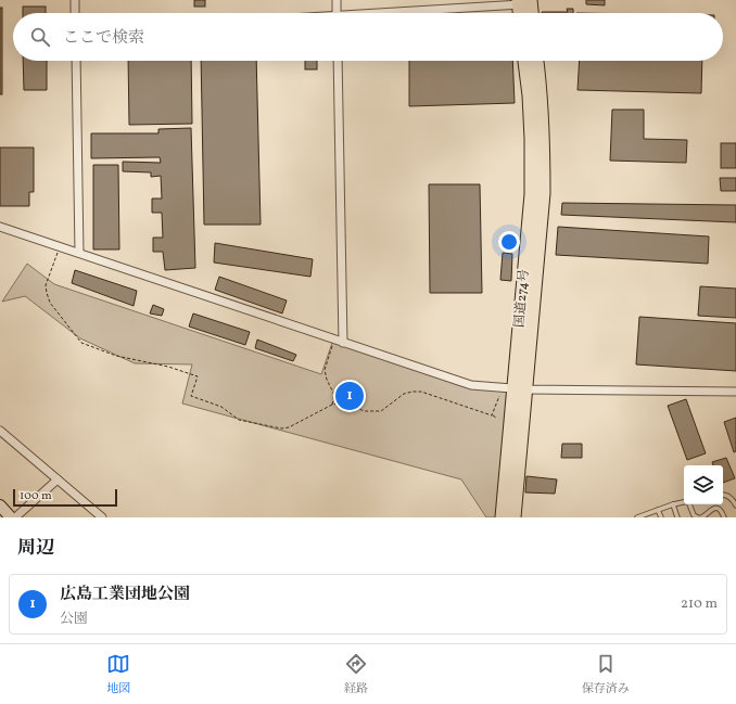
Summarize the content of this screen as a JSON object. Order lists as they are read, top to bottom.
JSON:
{
  "streets": {
    "highway": ["国道274号"]
  },
  "scale_bar": "100 m",
  "page": {
    "search": "ここで検索",
    "pins": "1",
    "scale": "100 m",
    "heading": "周辺",
    "list": [
      {
        "mark": "1",
        "name": "広島工業団地公園",
        "note": "公園",
        "value": "210 m"
      }
    ],
    "nav": ["地図", "経路", "保存済み"]
  }
}
